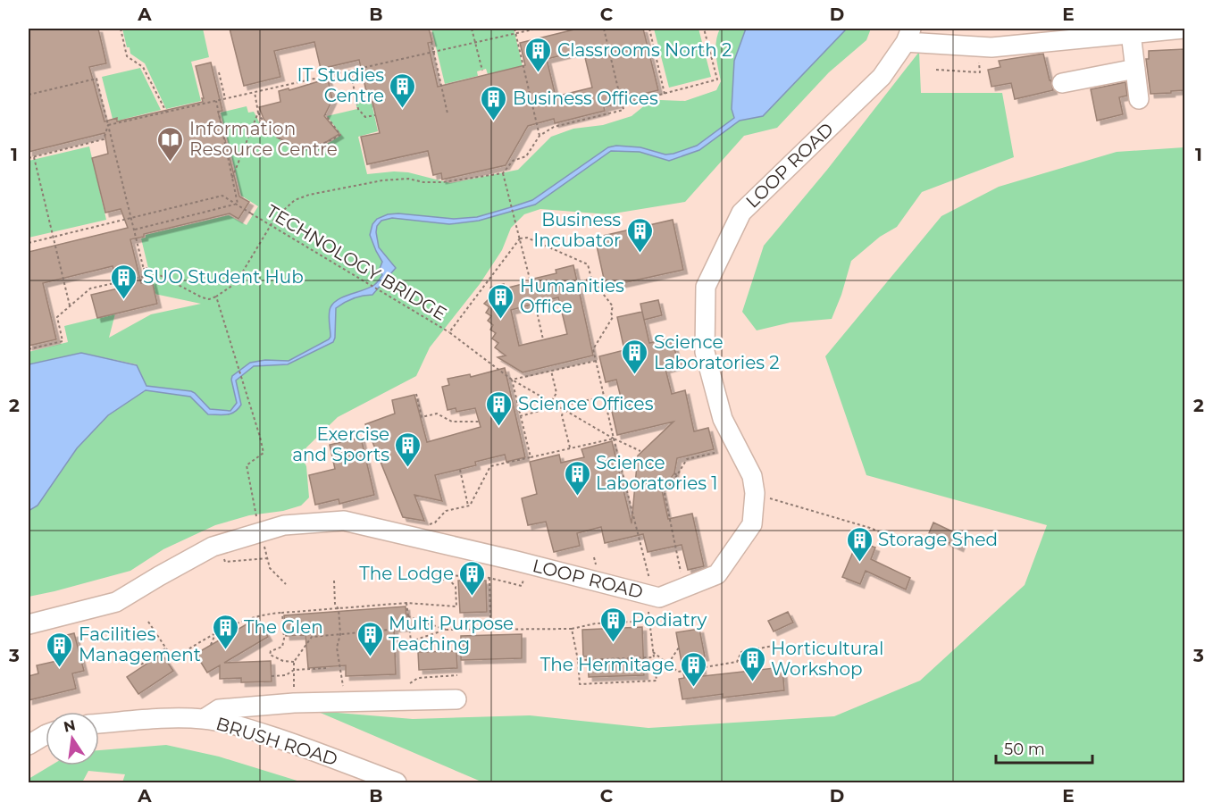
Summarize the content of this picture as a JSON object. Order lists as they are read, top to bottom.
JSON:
{
  "streets": {
    "street": ["LOOP ROAD", "BRUSH ROAD"],
    "path": ["TECHNOLOGY BRIDGE"]
  },
  "places": {
    "building": [
      "Classrooms North 2",
      "IT Studies Centre",
      "Business Offices",
      "Business Incubator",
      "SUO Student Hub",
      "Humanities Office",
      "Science Laboratories 2",
      "Science Offices",
      "Exercise and Sports",
      "Science Laboratories 1",
      "Storage Shed",
      "The Lodge",
      "Podiatry",
      "The Glen",
      "Multi Purpose Teaching",
      "Facilities Management",
      "Horticultural Workshop",
      "The Hermitage"
    ],
    "library": ["Information Resource Centre"]
  },
  "scale_bar": "50 m",
  "north": "top",
  "grid": {
    "columns": [
      "A",
      "B",
      "C",
      "D",
      "E"
    ],
    "rows": ["1", "2", "3"]
  }
}
